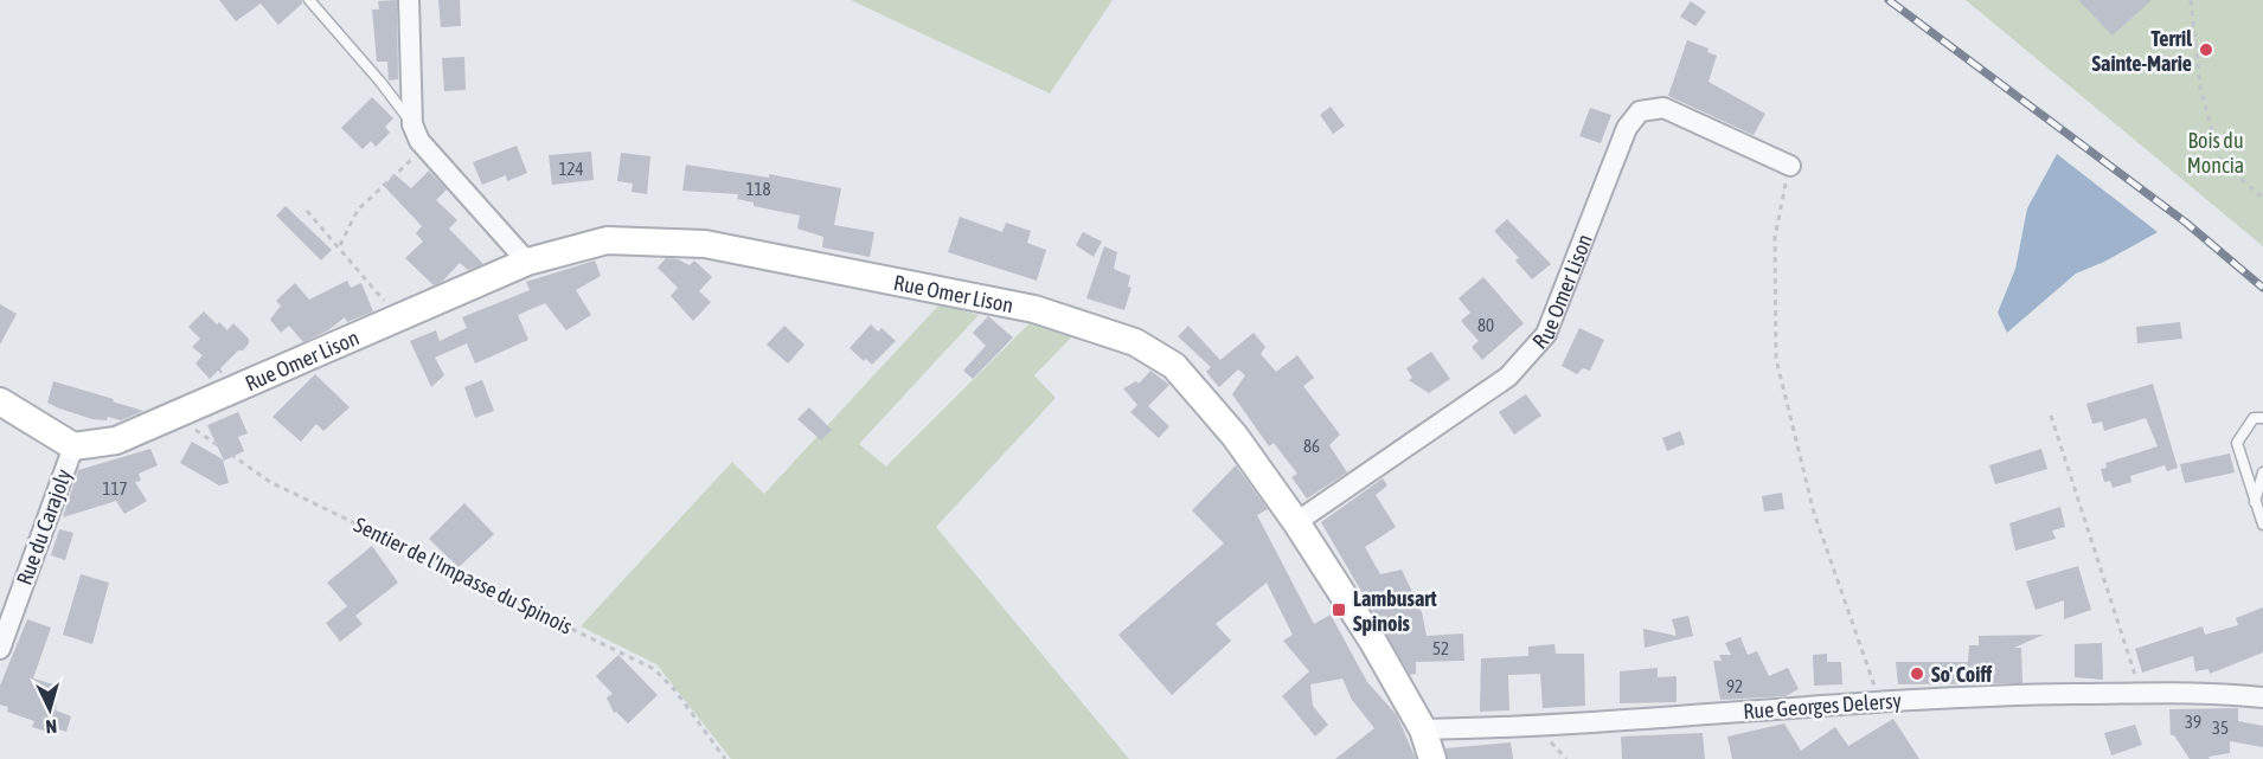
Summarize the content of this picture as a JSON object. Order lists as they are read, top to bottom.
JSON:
{
  "streets": {
    "street": ["Rue Omer Lison", "Rue du Carajoly", "Rue Georges Delersy"],
    "path": ["Sentier de l'Impasse du Spinois"]
  },
  "crossings": [
    ["Rue Omer Lison", "Rue du Carajoly"],
    ["Rue Omer Lison", "Sentier de l'Impasse du Spinois"],
    ["Rue Omer Lison", "Rue Georges Delersy"]
  ],
  "parks": ["Bois du Moncia"],
  "places": {
    "other": ["Terril Sainte-Marie", "So' Coiff"],
    "transit": ["Lambusart Spinois"]
  },
  "house_numbers": [
    "124",
    "118",
    "80",
    "86",
    "117",
    "52",
    "92",
    "39",
    "35"
  ],
  "north": "bottom"
}
